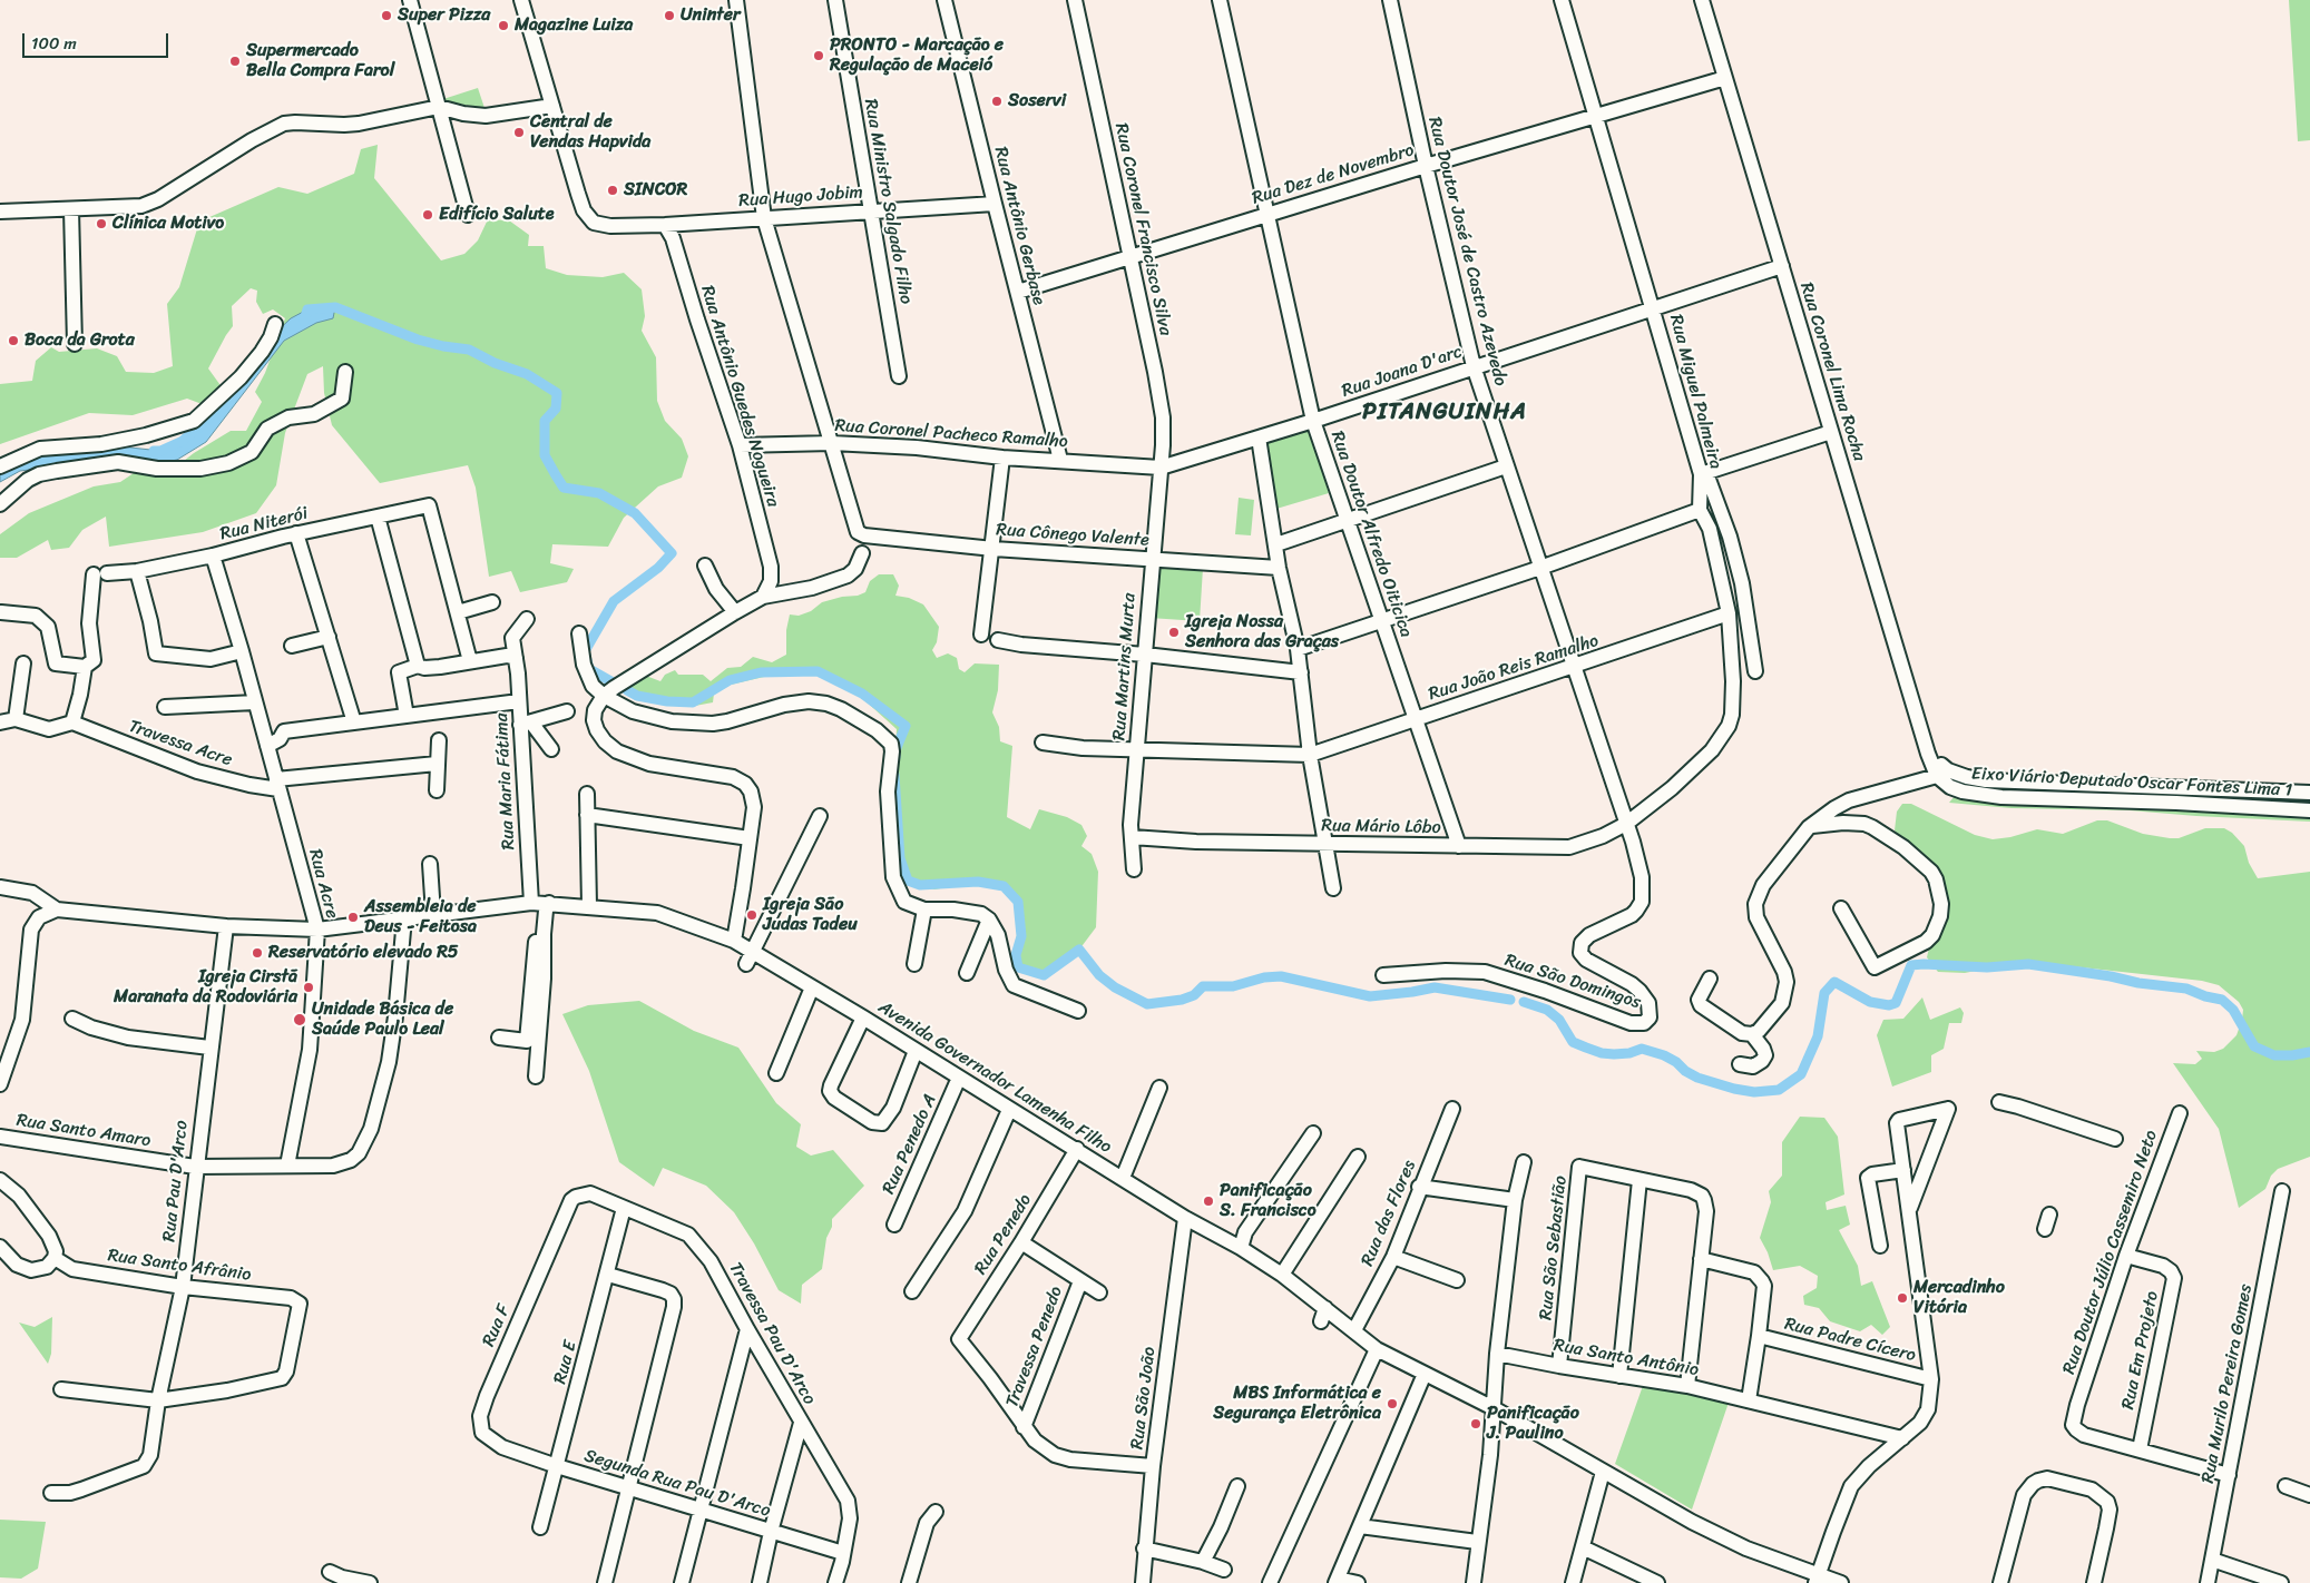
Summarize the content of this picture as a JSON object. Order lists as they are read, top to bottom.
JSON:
{
  "streets": {
    "street": [
      "Rua Dez de Novembro",
      "Rua Hugo Jobim",
      "Rua Ministro Salgado Filho",
      "Rua Antônio Gerbase",
      "Rua Coronel Francisco Silva",
      "Rua Doutor José de Castro Azevedo",
      "Rua Joana D'arc",
      "Rua Coronel Lima Rocha",
      "Rua Miguel Palmeira",
      "Rua Antônio Guedes Nogueira",
      "Rua Coronel Pacheco Ramalho",
      "Rua Niterói",
      "Rua Doutor Alfredo Oiticica",
      "Rua Cônego Valente",
      "Rua Martins Murta",
      "Rua João Reis Ramalho",
      "Travessa Acre",
      "Rua Maria Fátima",
      "Eixo Viário Deputado Oscar Fontes Lima 1",
      "Rua Mário Lôbo",
      "Rua Acre",
      "Rua São Domingos",
      "Avenida Governador Lamenha Filho",
      "Rua Santo Amaro",
      "Rua Penedo A",
      "Rua Pau D'Arco",
      "Rua das Flores",
      "Rua Penedo",
      "Rua São Sebastião",
      "Rua Doutor Júlio Cassemiro Neto",
      "Rua Santo Afrânio",
      "Rua F",
      "Travessa Pau D'Arco",
      "Rua Padre Cícero",
      "Travessa Penedo",
      "Rua Em Projeto",
      "Rua Santo Antônio",
      "Rua E",
      "Rua Murilo Pereira Gomes",
      "Rua São João",
      "Segunda Rua Pau D'Arco"
    ]
  },
  "crossings": [
    ["Rua Dez de Novembro", "Rua Antônio Gerbase"],
    ["Rua Dez de Novembro", "Rua Coronel Francisco Silva"],
    ["Rua Dez de Novembro", "Rua Doutor José de Castro Azevedo"],
    ["Rua Dez de Novembro", "Rua Coronel Lima Rocha"],
    ["Rua Dez de Novembro", "Rua Miguel Palmeira"],
    ["Rua Dez de Novembro", "Rua Doutor Alfredo Oiticica"],
    ["Rua Hugo Jobim", "Rua Ministro Salgado Filho"],
    ["Rua Hugo Jobim", "Rua Antônio Gerbase"],
    ["Rua Hugo Jobim", "Rua Antônio Guedes Nogueira"],
    ["Rua Antônio Gerbase", "Rua Coronel Pacheco Ramalho"],
    ["Rua Coronel Francisco Silva", "Rua Joana D'arc"],
    ["Rua Coronel Francisco Silva", "Rua Coronel Pacheco Ramalho"],
    ["Rua Coronel Francisco Silva", "Rua Martins Murta"],
    ["Rua Doutor José de Castro Azevedo", "Rua Joana D'arc"],
    ["Rua Doutor José de Castro Azevedo", "Rua Miguel Palmeira"],
    ["Rua Doutor José de Castro Azevedo", "Rua João Reis Ramalho"],
    ["Rua Doutor José de Castro Azevedo", "Rua Mário Lôbo"],
    ["Rua Doutor José de Castro Azevedo", "Rua São Domingos"],
    ["Rua Joana D'arc", "Rua Coronel Lima Rocha"],
    ["Rua Joana D'arc", "Rua Miguel Palmeira"],
    ["Rua Joana D'arc", "Rua Coronel Pacheco Ramalho"],
    ["Rua Joana D'arc", "Rua Doutor Alfredo Oiticica"],
    ["Rua Joana D'arc", "Rua Martins Murta"],
    ["Rua Coronel Lima Rocha", "Eixo Viário Deputado Oscar Fontes Lima 1"],
    ["Rua Miguel Palmeira", "Rua João Reis Ramalho"],
    ["Rua Miguel Palmeira", "Rua Mário Lôbo"],
    ["Rua Miguel Palmeira", "Rua São Domingos"],
    ["Rua Antônio Guedes Nogueira", "Rua Coronel Pacheco Ramalho"],
    ["Rua Coronel Pacheco Ramalho", "Rua Cônego Valente"],
    ["Rua Coronel Pacheco Ramalho", "Rua Martins Murta"],
    ["Rua Niterói", "Rua Acre"],
    ["Rua Doutor Alfredo Oiticica", "Rua João Reis Ramalho"],
    ["Rua Doutor Alfredo Oiticica", "Rua Mário Lôbo"],
    ["Rua Cônego Valente", "Rua Martins Murta"],
    ["Rua Martins Murta", "Rua Mário Lôbo"],
    ["Travessa Acre", "Rua Acre"],
    ["Rua Maria Fátima", "Avenida Governador Lamenha Filho"],
    ["Rua Mário Lôbo", "Rua São Domingos"],
    ["Rua Acre", "Avenida Governador Lamenha Filho"],
    ["Rua Acre", "Rua Santo Amaro"],
    ["Avenida Governador Lamenha Filho", "Rua Santo Amaro"],
    ["Avenida Governador Lamenha Filho", "Rua Penedo A"],
    ["Avenida Governador Lamenha Filho", "Rua Pau D'Arco"],
    ["Avenida Governador Lamenha Filho", "Rua das Flores"],
    ["Avenida Governador Lamenha Filho", "Rua Penedo"],
    ["Avenida Governador Lamenha Filho", "Rua São João"],
    ["Rua Santo Amaro", "Rua Pau D'Arco"],
    ["Rua Pau D'Arco", "Rua Santo Afrânio"],
    ["Rua Penedo", "Travessa Penedo"],
    ["Rua São Sebastião", "Rua Santo Antônio"],
    ["Rua Doutor Júlio Cassemiro Neto", "Rua Em Projeto"],
    ["Rua F", "Travessa Pau D'Arco"],
    ["Rua F", "Segunda Rua Pau D'Arco"],
    ["Travessa Pau D'Arco", "Rua E"],
    ["Travessa Pau D'Arco", "Segunda Rua Pau D'Arco"],
    ["Rua E", "Segunda Rua Pau D'Arco"]
  ],
  "districts": ["PITANGUINHA"],
  "places": [
    "Super Pizza",
    "Uninter",
    "Magazine Luiza",
    "PRONTO - Marcação e Regulação de Maceió",
    "Supermercado Bella Compra Farol",
    "Soservi",
    "Central de Vendas Hapvida",
    "SINCOR",
    "Edifício Salute",
    "Clínica Motivo",
    "Boca da Grota",
    "Igreja Nossa Senhora das Graças",
    "Igreja São Judas Tadeu",
    "Assembleia de Deus - Feitosa",
    "Reservatório elevado R5",
    "Igreja Cirstã Maranata da Rodoviária",
    "Unidade Básica de Saúde Paulo Leal",
    "Panificação S. Francisco",
    "Mercadinho Vitória",
    "MBS Informática e Segurança Eletrônica",
    "Panificação J. Paulino"
  ],
  "scale_bar": "100 m"
}
